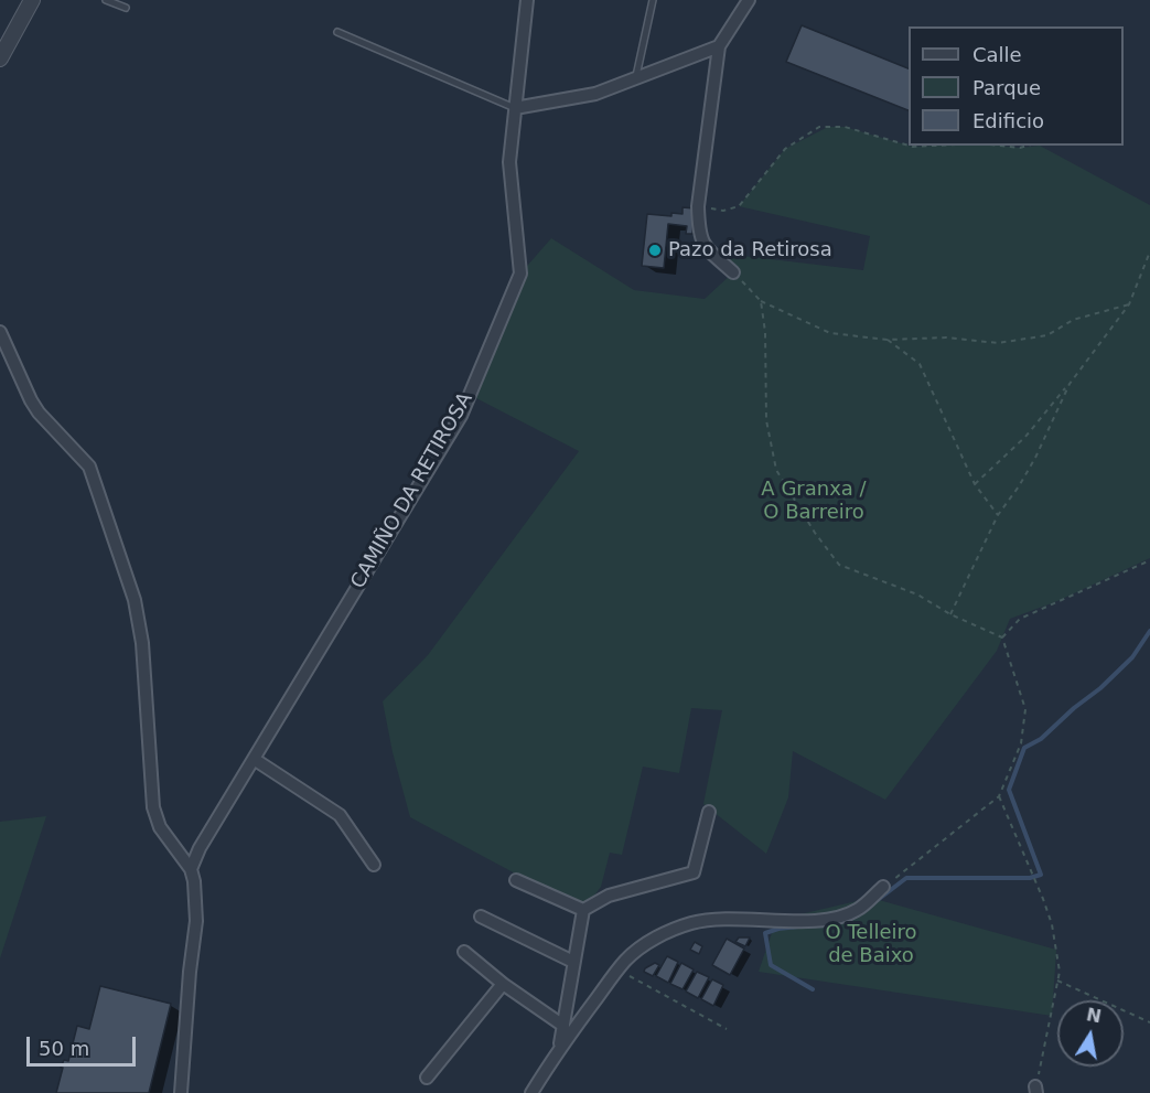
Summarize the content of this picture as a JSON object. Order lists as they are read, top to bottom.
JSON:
{
  "streets": {
    "street": ["CAMIÑO DA RETIROSA"]
  },
  "parks": ["A Granxa / O Barreiro", "O Telleiro de Baixo"],
  "places": ["Pazo da Retirosa"],
  "legend": ["Calle", "Parque", "Edificio"],
  "scale_bar": "50 m",
  "north": "top"
}
